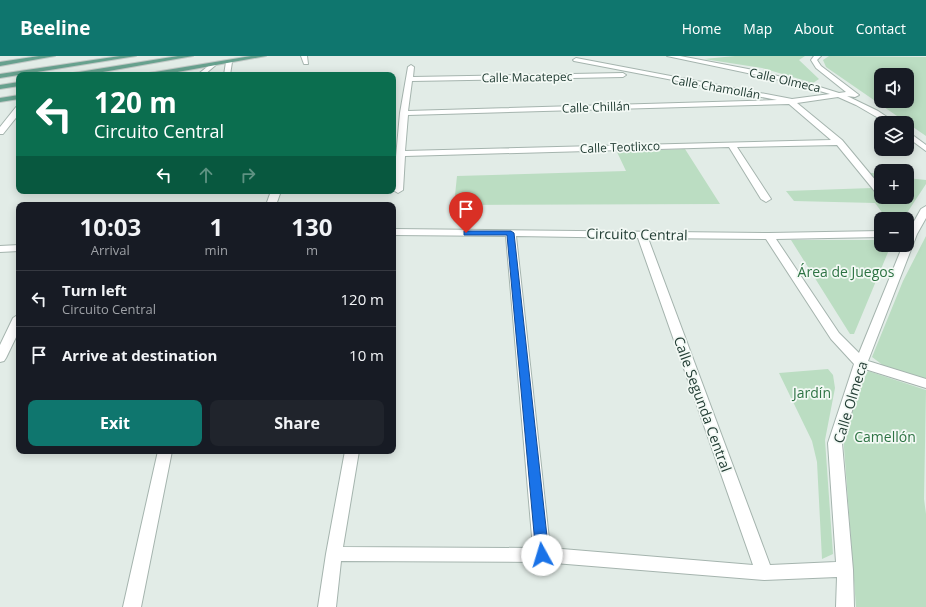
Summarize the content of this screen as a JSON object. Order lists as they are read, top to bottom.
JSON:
{
  "streets": {
    "street": [
      "Calle Macatepec",
      "Calle Olmeca",
      "Calle Chamollán",
      "Calle Chillán",
      "Calle Teotlixco",
      "Circuito Central",
      "Calle Segunda Central"
    ]
  },
  "crossings": [
    ["Calle Macatepec", "Calle Chamollán"],
    ["Calle Olmeca", "Calle Chillán"],
    ["Calle Chamollán", "Calle Chillán"],
    ["Circuito Central", "Calle Segunda Central"]
  ],
  "parks": ["Área de Juegos", "Jardín", "Camellón"],
  "page": {
    "header": "Beeline",
    "nav": [
      "Home",
      "Map",
      "About",
      "Contact"
    ],
    "map_buttons": ["+", "−"],
    "turn": ["120 m", "Circuito Central"],
    "eta": [
      "10:03",
      "Arrival",
      "1",
      "min",
      "130",
      "m"
    ],
    "list": [
      {
        "name": "Turn left",
        "note": "Circuito Central",
        "value": "120 m"
      },
      {
        "name": "Arrive at destination",
        "value": "10 m"
      }
    ],
    "buttons": ["Exit", "Share"]
  }
}
